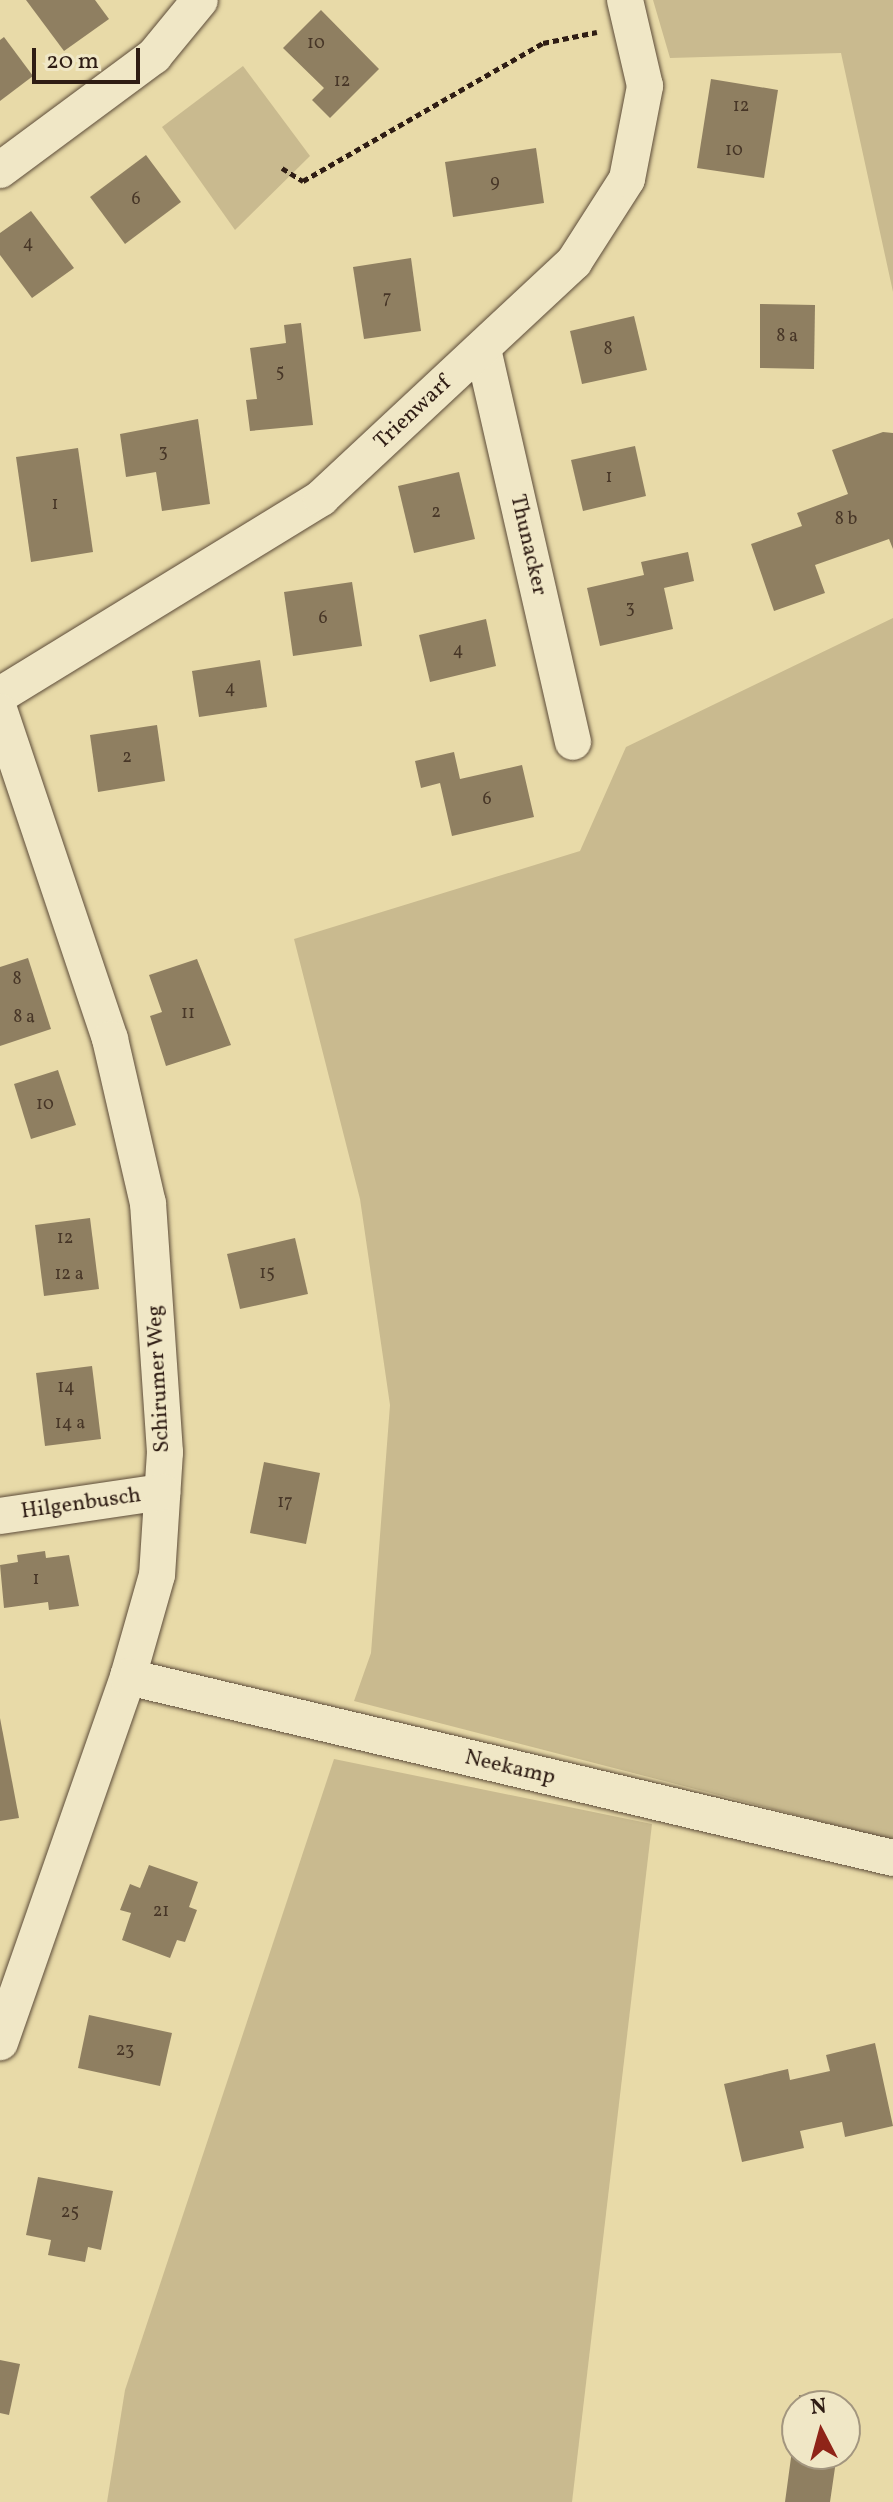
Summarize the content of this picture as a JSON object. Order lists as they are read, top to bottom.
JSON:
{
  "streets": {
    "street": [
      "Trienwarf",
      "Thunacker",
      "Schirumer Weg",
      "Hilgenbusch",
      "Neekamp"
    ]
  },
  "crossings": [
    ["Trienwarf", "Thunacker"],
    ["Schirumer Weg", "Hilgenbusch"],
    ["Schirumer Weg", "Neekamp"]
  ],
  "house_numbers": [
    "10",
    "12",
    "12",
    "10",
    "9",
    "6",
    "4",
    "7",
    "8 a",
    "8",
    "5",
    "3",
    "1",
    "1",
    "2",
    "8 b",
    "3",
    "6",
    "4",
    "4",
    "2",
    "6",
    "8",
    "11",
    "8 a",
    "10",
    "12",
    "15",
    "12 a",
    "14",
    "14 a",
    "17",
    "1",
    "21",
    "23",
    "25"
  ],
  "scale_bar": "20 m",
  "north": "top"
}
